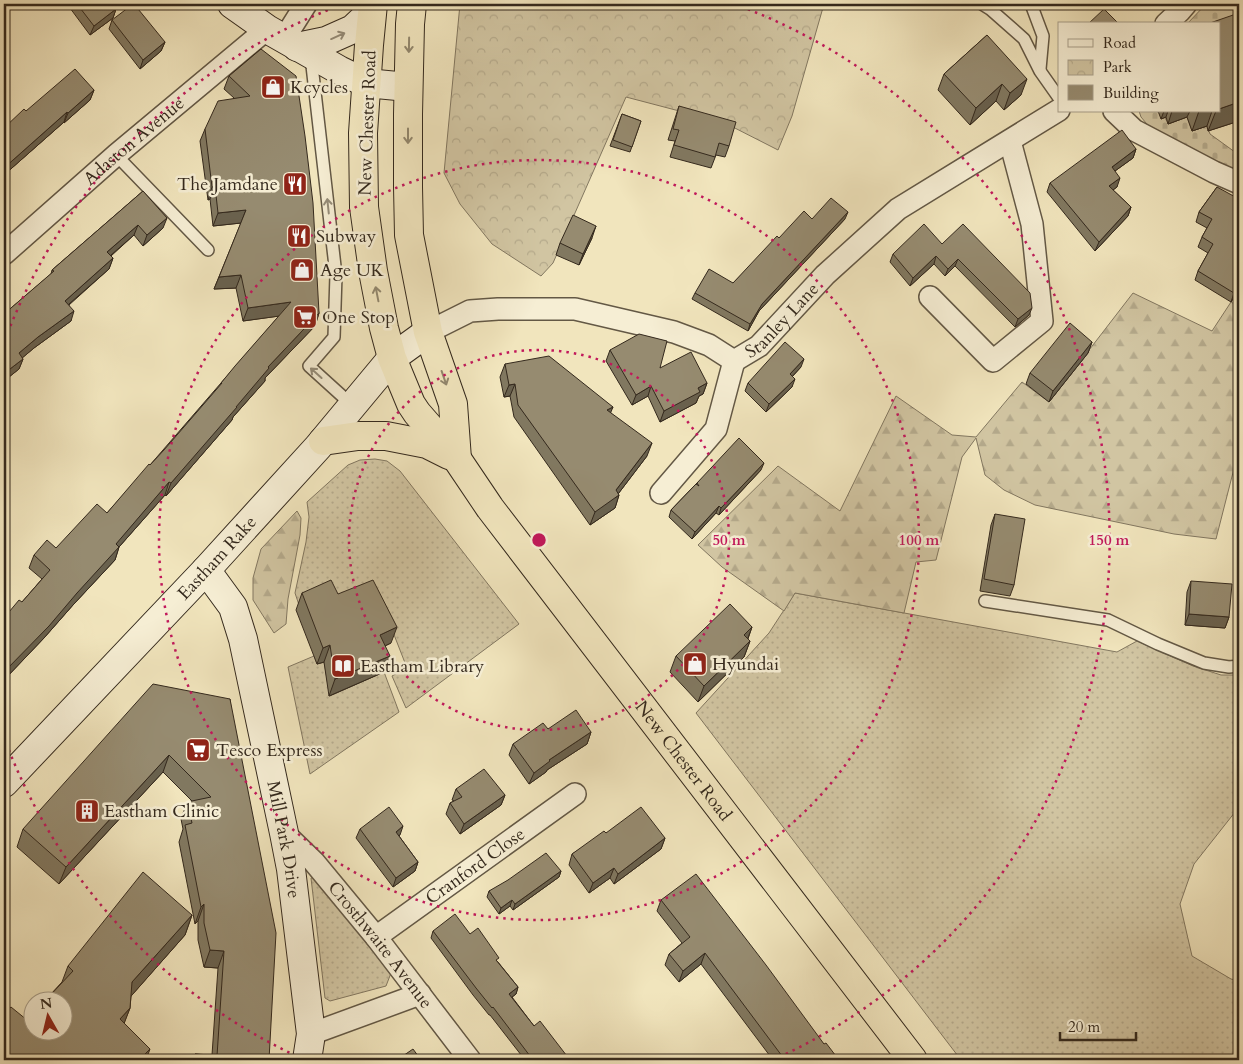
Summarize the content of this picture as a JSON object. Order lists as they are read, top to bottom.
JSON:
{
  "streets": {
    "highway": ["New Chester Road"],
    "street": [
      "Adaston Avenue",
      "Stanley Lane",
      "Eastham Rake",
      "Mill Park Drive",
      "Cranford Close",
      "Crosthwaite Avenue"
    ]
  },
  "crossings": [
    ["New Chester Road", "Eastham Rake"],
    ["Stanley Lane", "Eastham Rake"],
    ["Eastham Rake", "Mill Park Drive"],
    ["Mill Park Drive", "Crosthwaite Avenue"],
    ["Cranford Close", "Crosthwaite Avenue"]
  ],
  "places": {
    "shop": ["Kcycles", "Age UK", "Hyundai"],
    "restaurant": ["The Jamdane", "Subway"],
    "supermarket": ["One Stop", "Tesco Express"],
    "library": ["Eastham Library"],
    "building": ["Eastham Clinic"]
  },
  "legend": ["Road", "Park", "Building"],
  "scale_bar": "20 m",
  "north": "top",
  "rings": ["50 m", "100 m", "150 m"]
}
